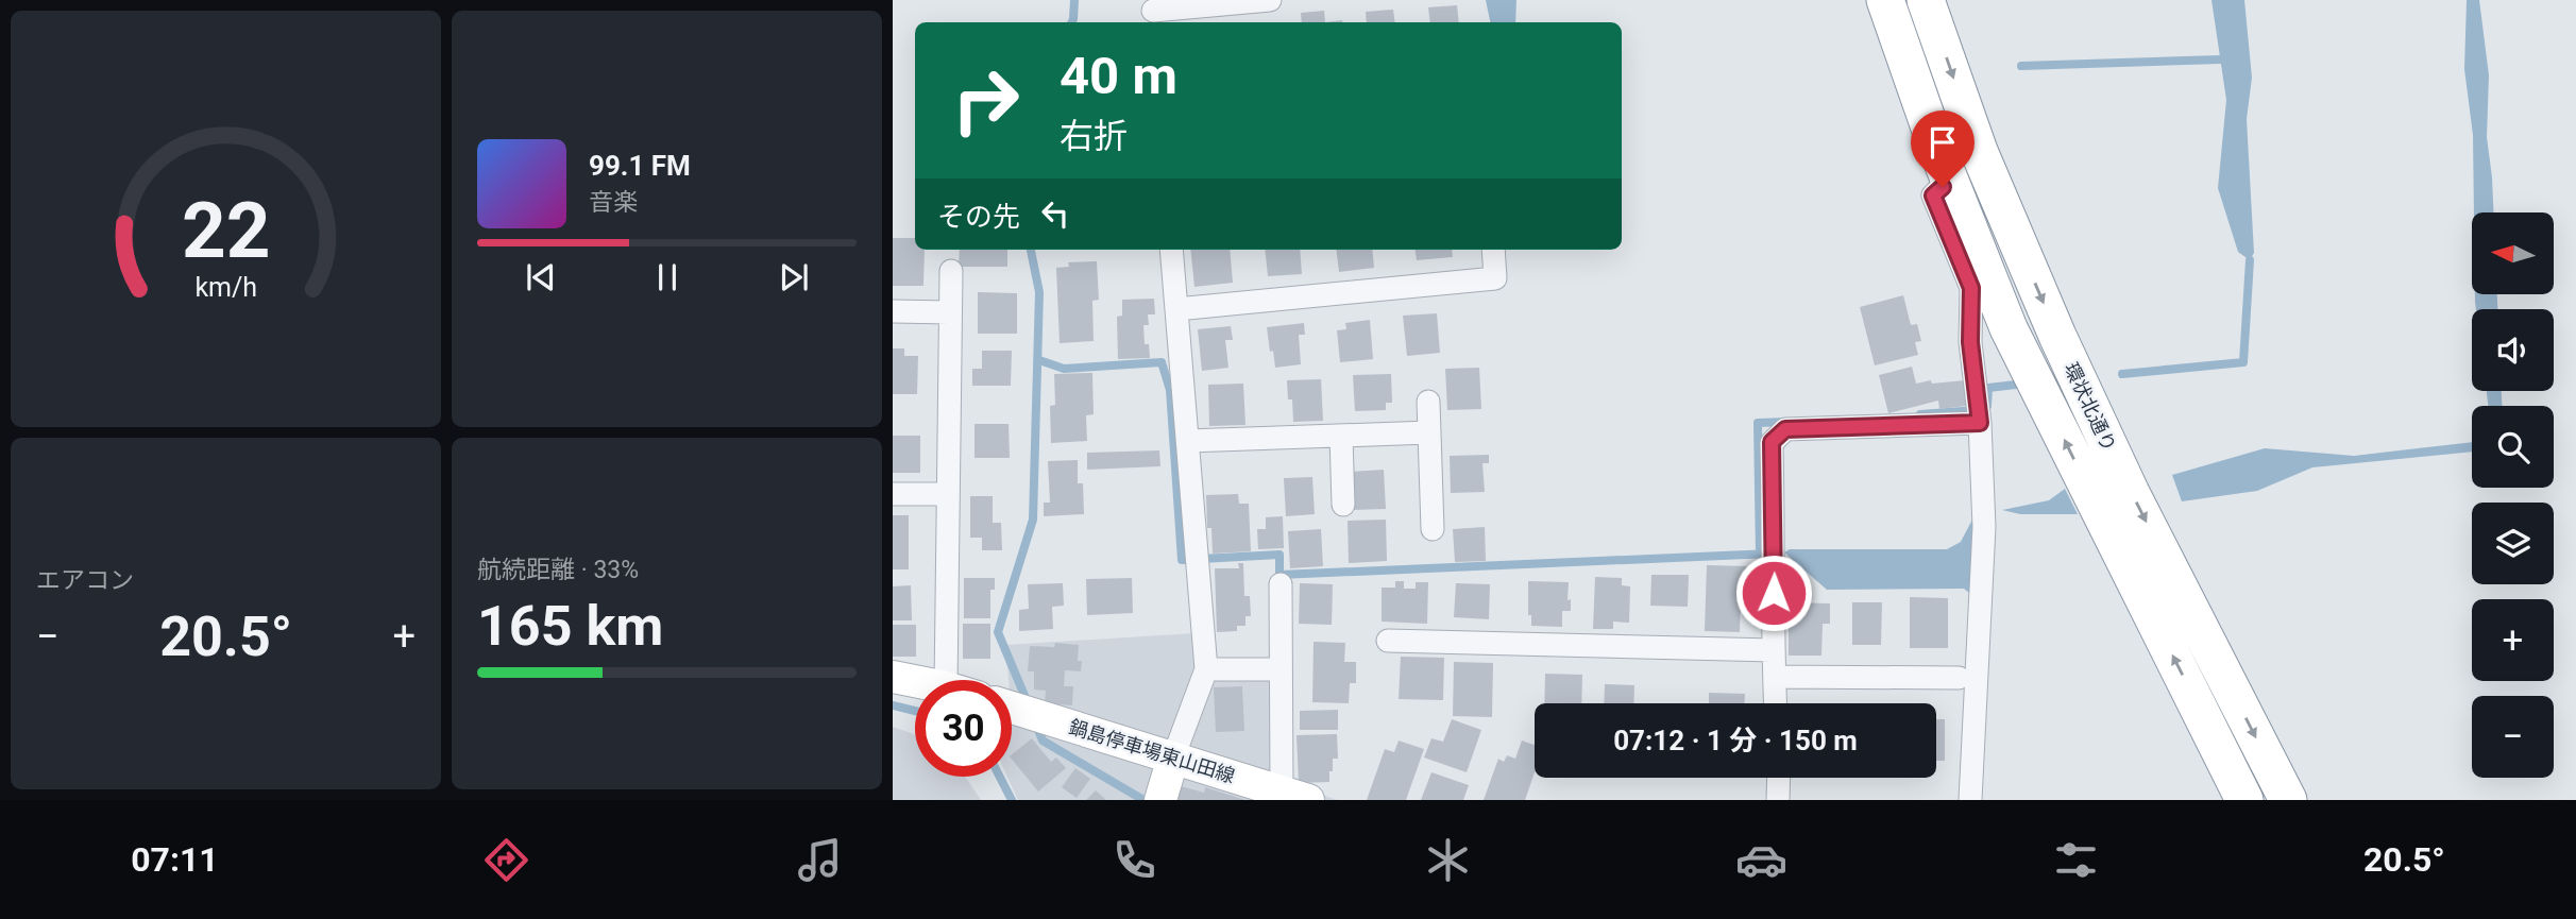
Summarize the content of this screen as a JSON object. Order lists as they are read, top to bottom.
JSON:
{
  "streets": {
    "highway": ["環状北通り"],
    "main road": ["鍋島停車場東山田線"]
  },
  "north": "left",
  "page": {
    "turn": ["40 m", "右折"],
    "song": ["99.1 FM", "音楽"],
    "then": "その先",
    "map_buttons": ["+", "−"],
    "tile": [
      "エアコン",
      ["航続距離 · 33%", "165 km"]
    ],
    "heat": ["−", "20.5°", "+"],
    "limit": "30",
    "trip": "07:12 · 1 分 · 150 m",
    "tabs": ["07:11", "20.5°"],
    "gauge": ["22", "km/h"]
  }
}
